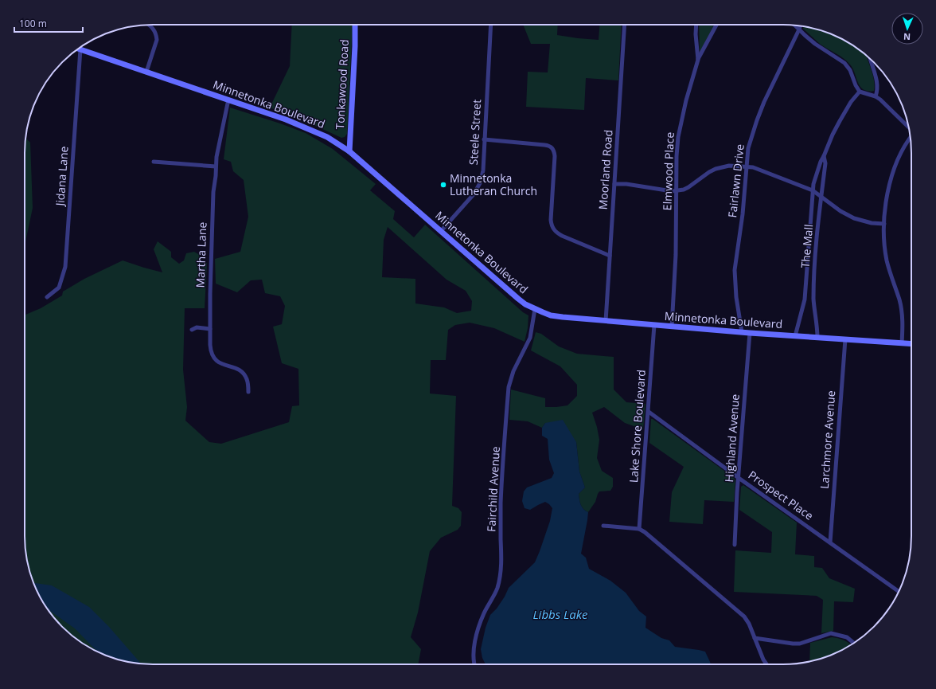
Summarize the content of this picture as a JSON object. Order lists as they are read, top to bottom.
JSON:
{
  "streets": {
    "main road": ["Tonkawood Road", "Minnetonka Boulevard"],
    "street": [
      "Steele Street",
      "Moorland Road",
      "Elmwood Place",
      "Jidana Lane",
      "Fairlawn Drive",
      "The Mall",
      "Martha Lane",
      "Lake Shore Boulevard",
      "Highland Avenue",
      "Larchmore Avenue",
      "Fairchild Avenue",
      "Prospect Place"
    ]
  },
  "crossings": [
    ["Tonkawood Road", "Minnetonka Boulevard"],
    ["Minnetonka Boulevard", "Steele Street"],
    ["Minnetonka Boulevard", "Moorland Road"],
    ["Minnetonka Boulevard", "Elmwood Place"],
    ["Minnetonka Boulevard", "Jidana Lane"],
    ["Minnetonka Boulevard", "Fairlawn Drive"],
    ["Minnetonka Boulevard", "The Mall"],
    ["Minnetonka Boulevard", "Martha Lane"],
    ["Minnetonka Boulevard", "Lake Shore Boulevard"],
    ["Minnetonka Boulevard", "Highland Avenue"],
    ["Minnetonka Boulevard", "Larchmore Avenue"],
    ["Minnetonka Boulevard", "Fairchild Avenue"],
    ["Lake Shore Boulevard", "Prospect Place"],
    ["Highland Avenue", "Prospect Place"],
    ["Larchmore Avenue", "Prospect Place"]
  ],
  "water": ["Libbs Lake"],
  "places": ["Minnetonka Lutheran Church"],
  "scale_bar": "100 m",
  "north": "bottom"
}
